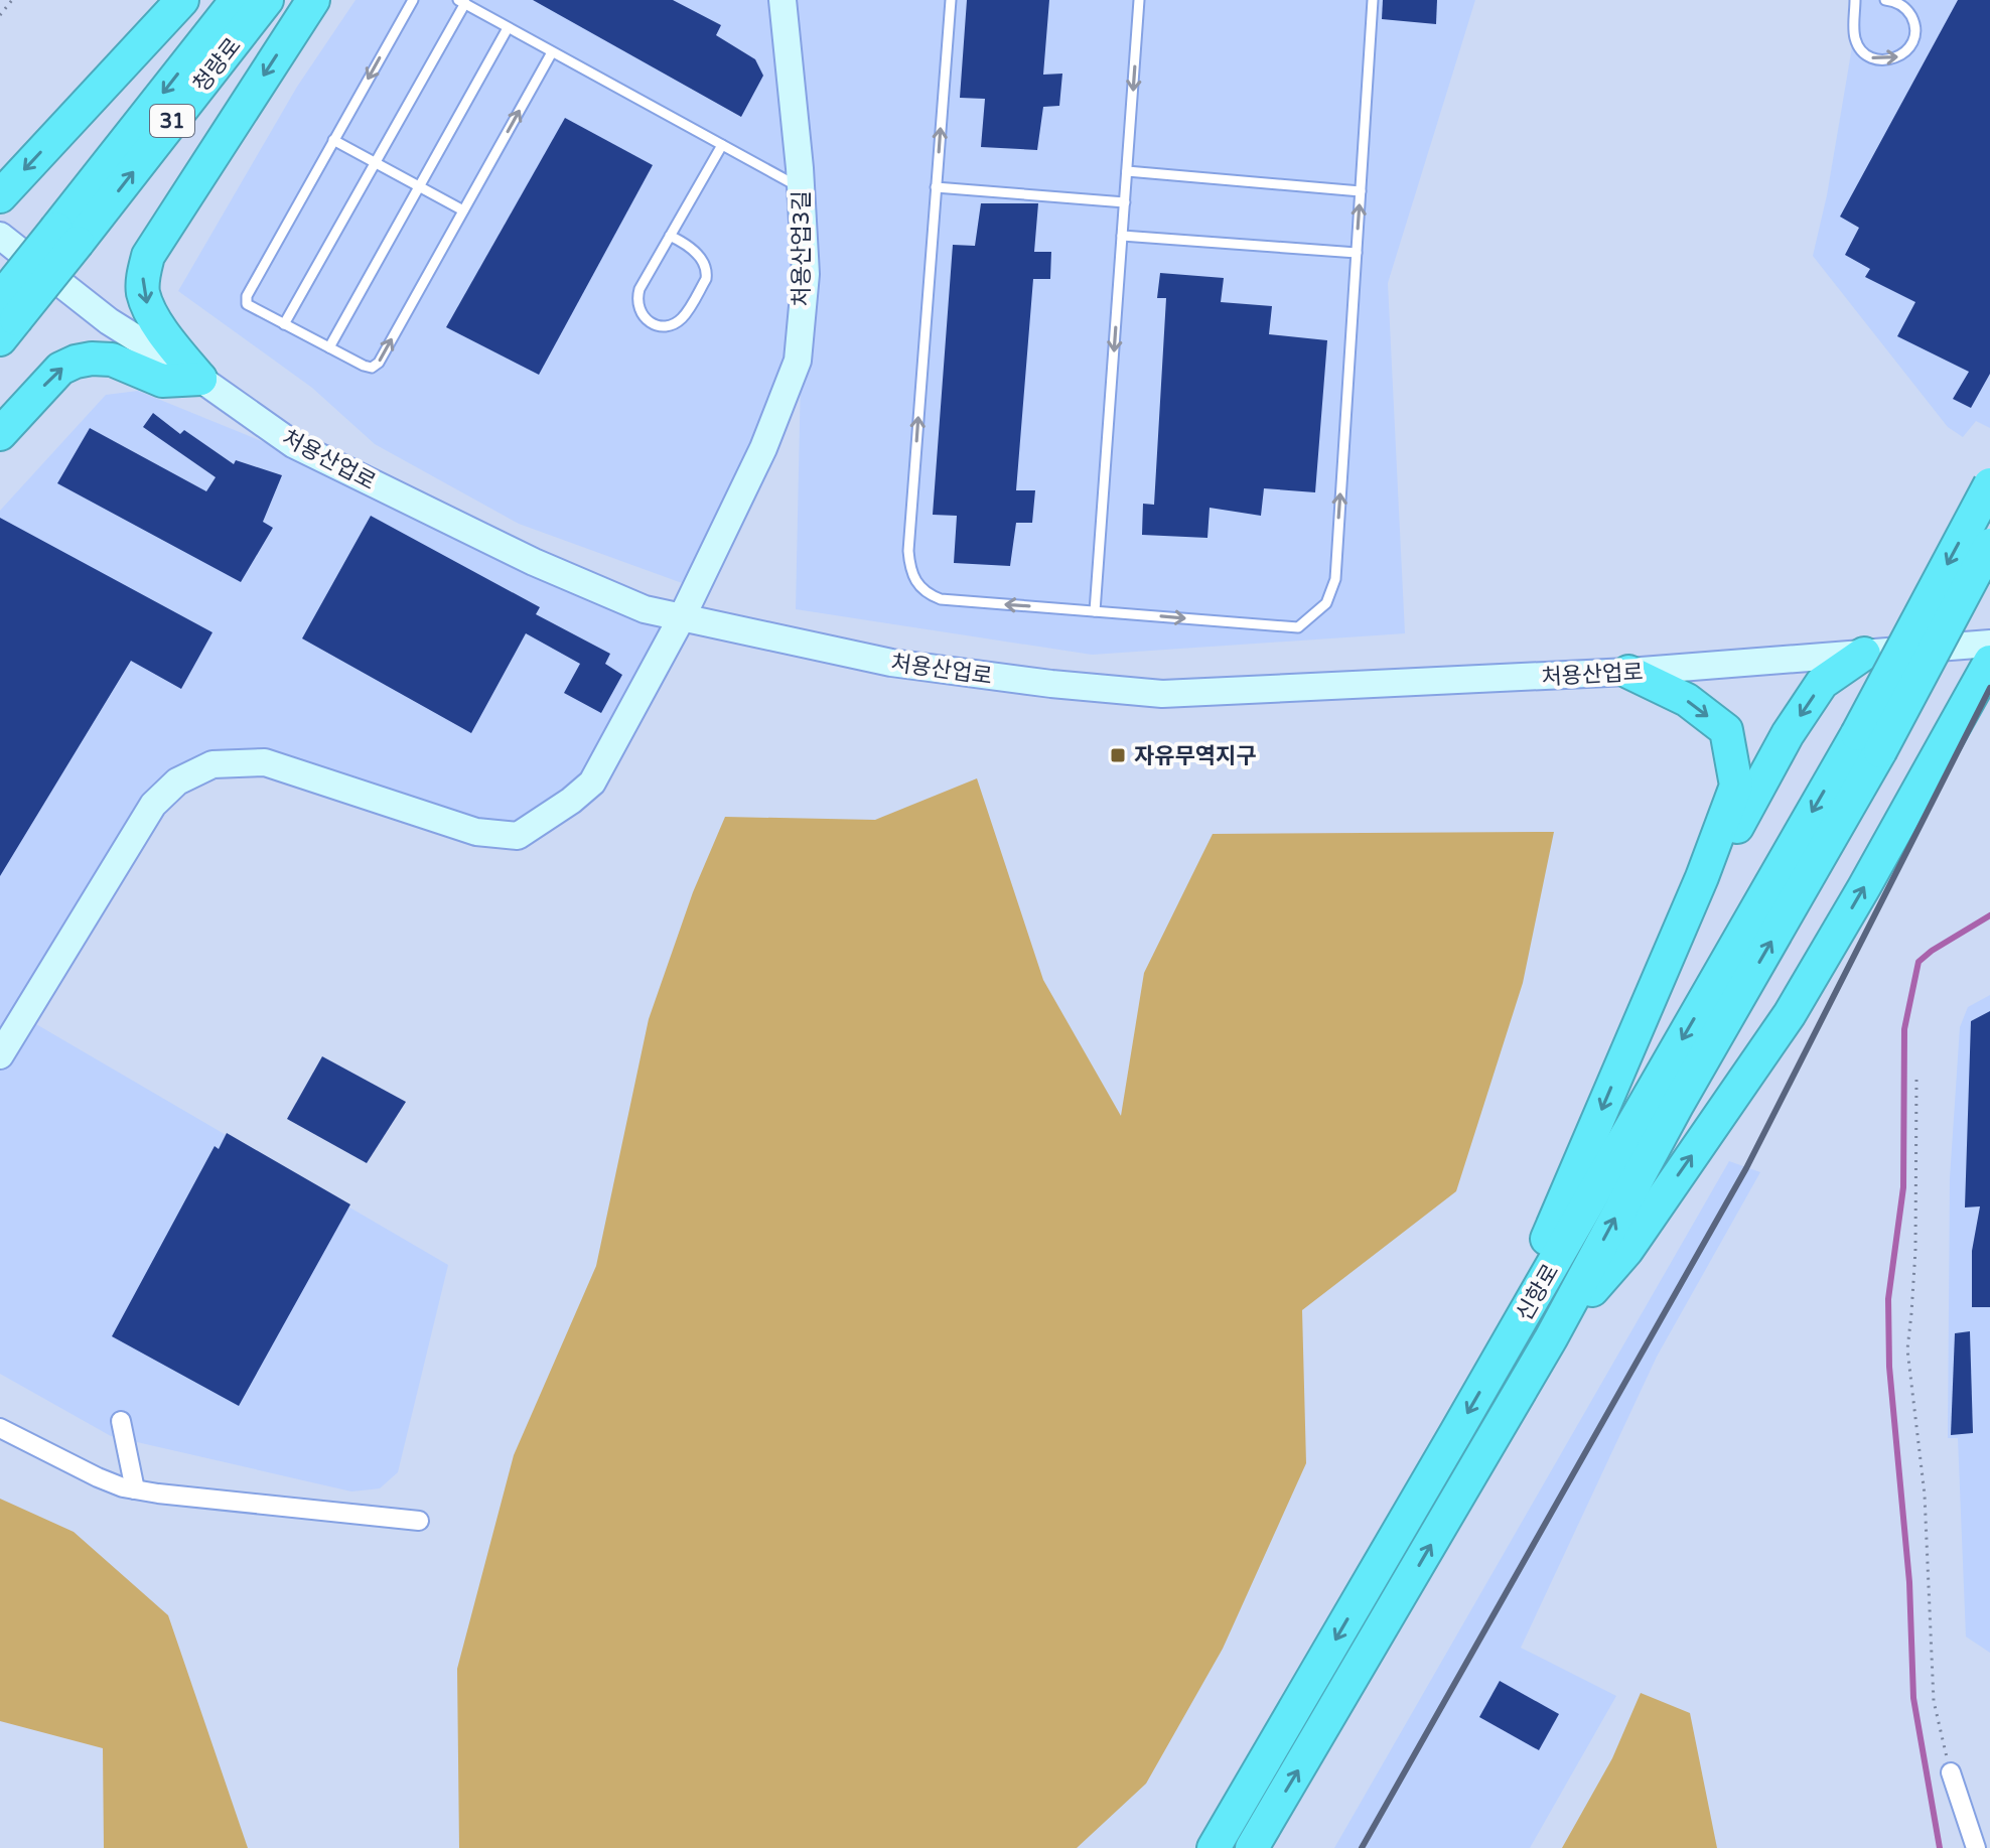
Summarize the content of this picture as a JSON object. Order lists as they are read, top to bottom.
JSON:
{
  "streets": {
    "highway": ["청량로", "31", "신항로"],
    "main road": ["처용산업3길", "처용산업로"]
  },
  "crossings": [
    ["처용산업3길", "처용산업로"]
  ],
  "places": {
    "transit": ["자유무역지구"]
  }
}
